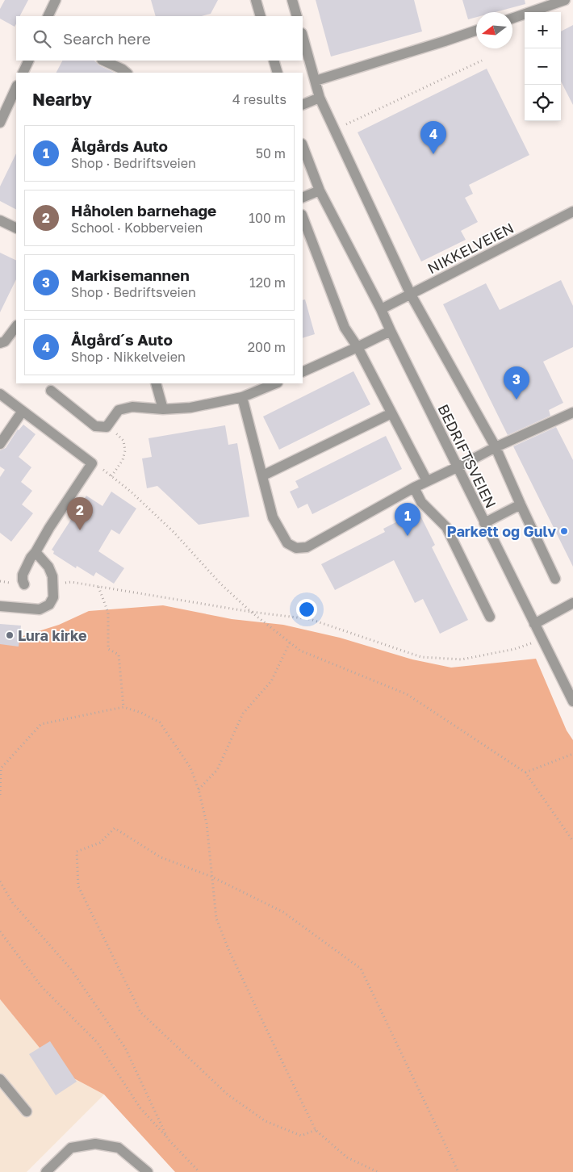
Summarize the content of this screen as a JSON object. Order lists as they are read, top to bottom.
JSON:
{
  "streets": {
    "street": ["NIKKELVEIEN", "BEDRIFTSVEIEN"]
  },
  "crossings": [
    ["NIKKELVEIEN", "BEDRIFTSVEIEN"]
  ],
  "places": ["Parkett og Gulv", "Lura kirke"],
  "north": "left",
  "page": {
    "map_buttons": ["+", "−"],
    "search": "Search here",
    "heading": ["Nearby", "4 results"],
    "pins": [
      "4",
      "3",
      "2",
      "1"
    ],
    "list": [
      {
        "mark": "1",
        "name": "Ålgårds Auto",
        "note": "Shop · Bedriftsveien",
        "value": "50 m"
      },
      {
        "mark": "2",
        "name": "Håholen barnehage",
        "note": "School · Kobberveien",
        "value": "100 m"
      },
      {
        "mark": "3",
        "name": "Markisemannen",
        "note": "Shop · Bedriftsveien",
        "value": "120 m"
      },
      {
        "mark": "4",
        "name": "Ålgård´s Auto",
        "note": "Shop · Nikkelveien",
        "value": "200 m"
      }
    ]
  }
}
